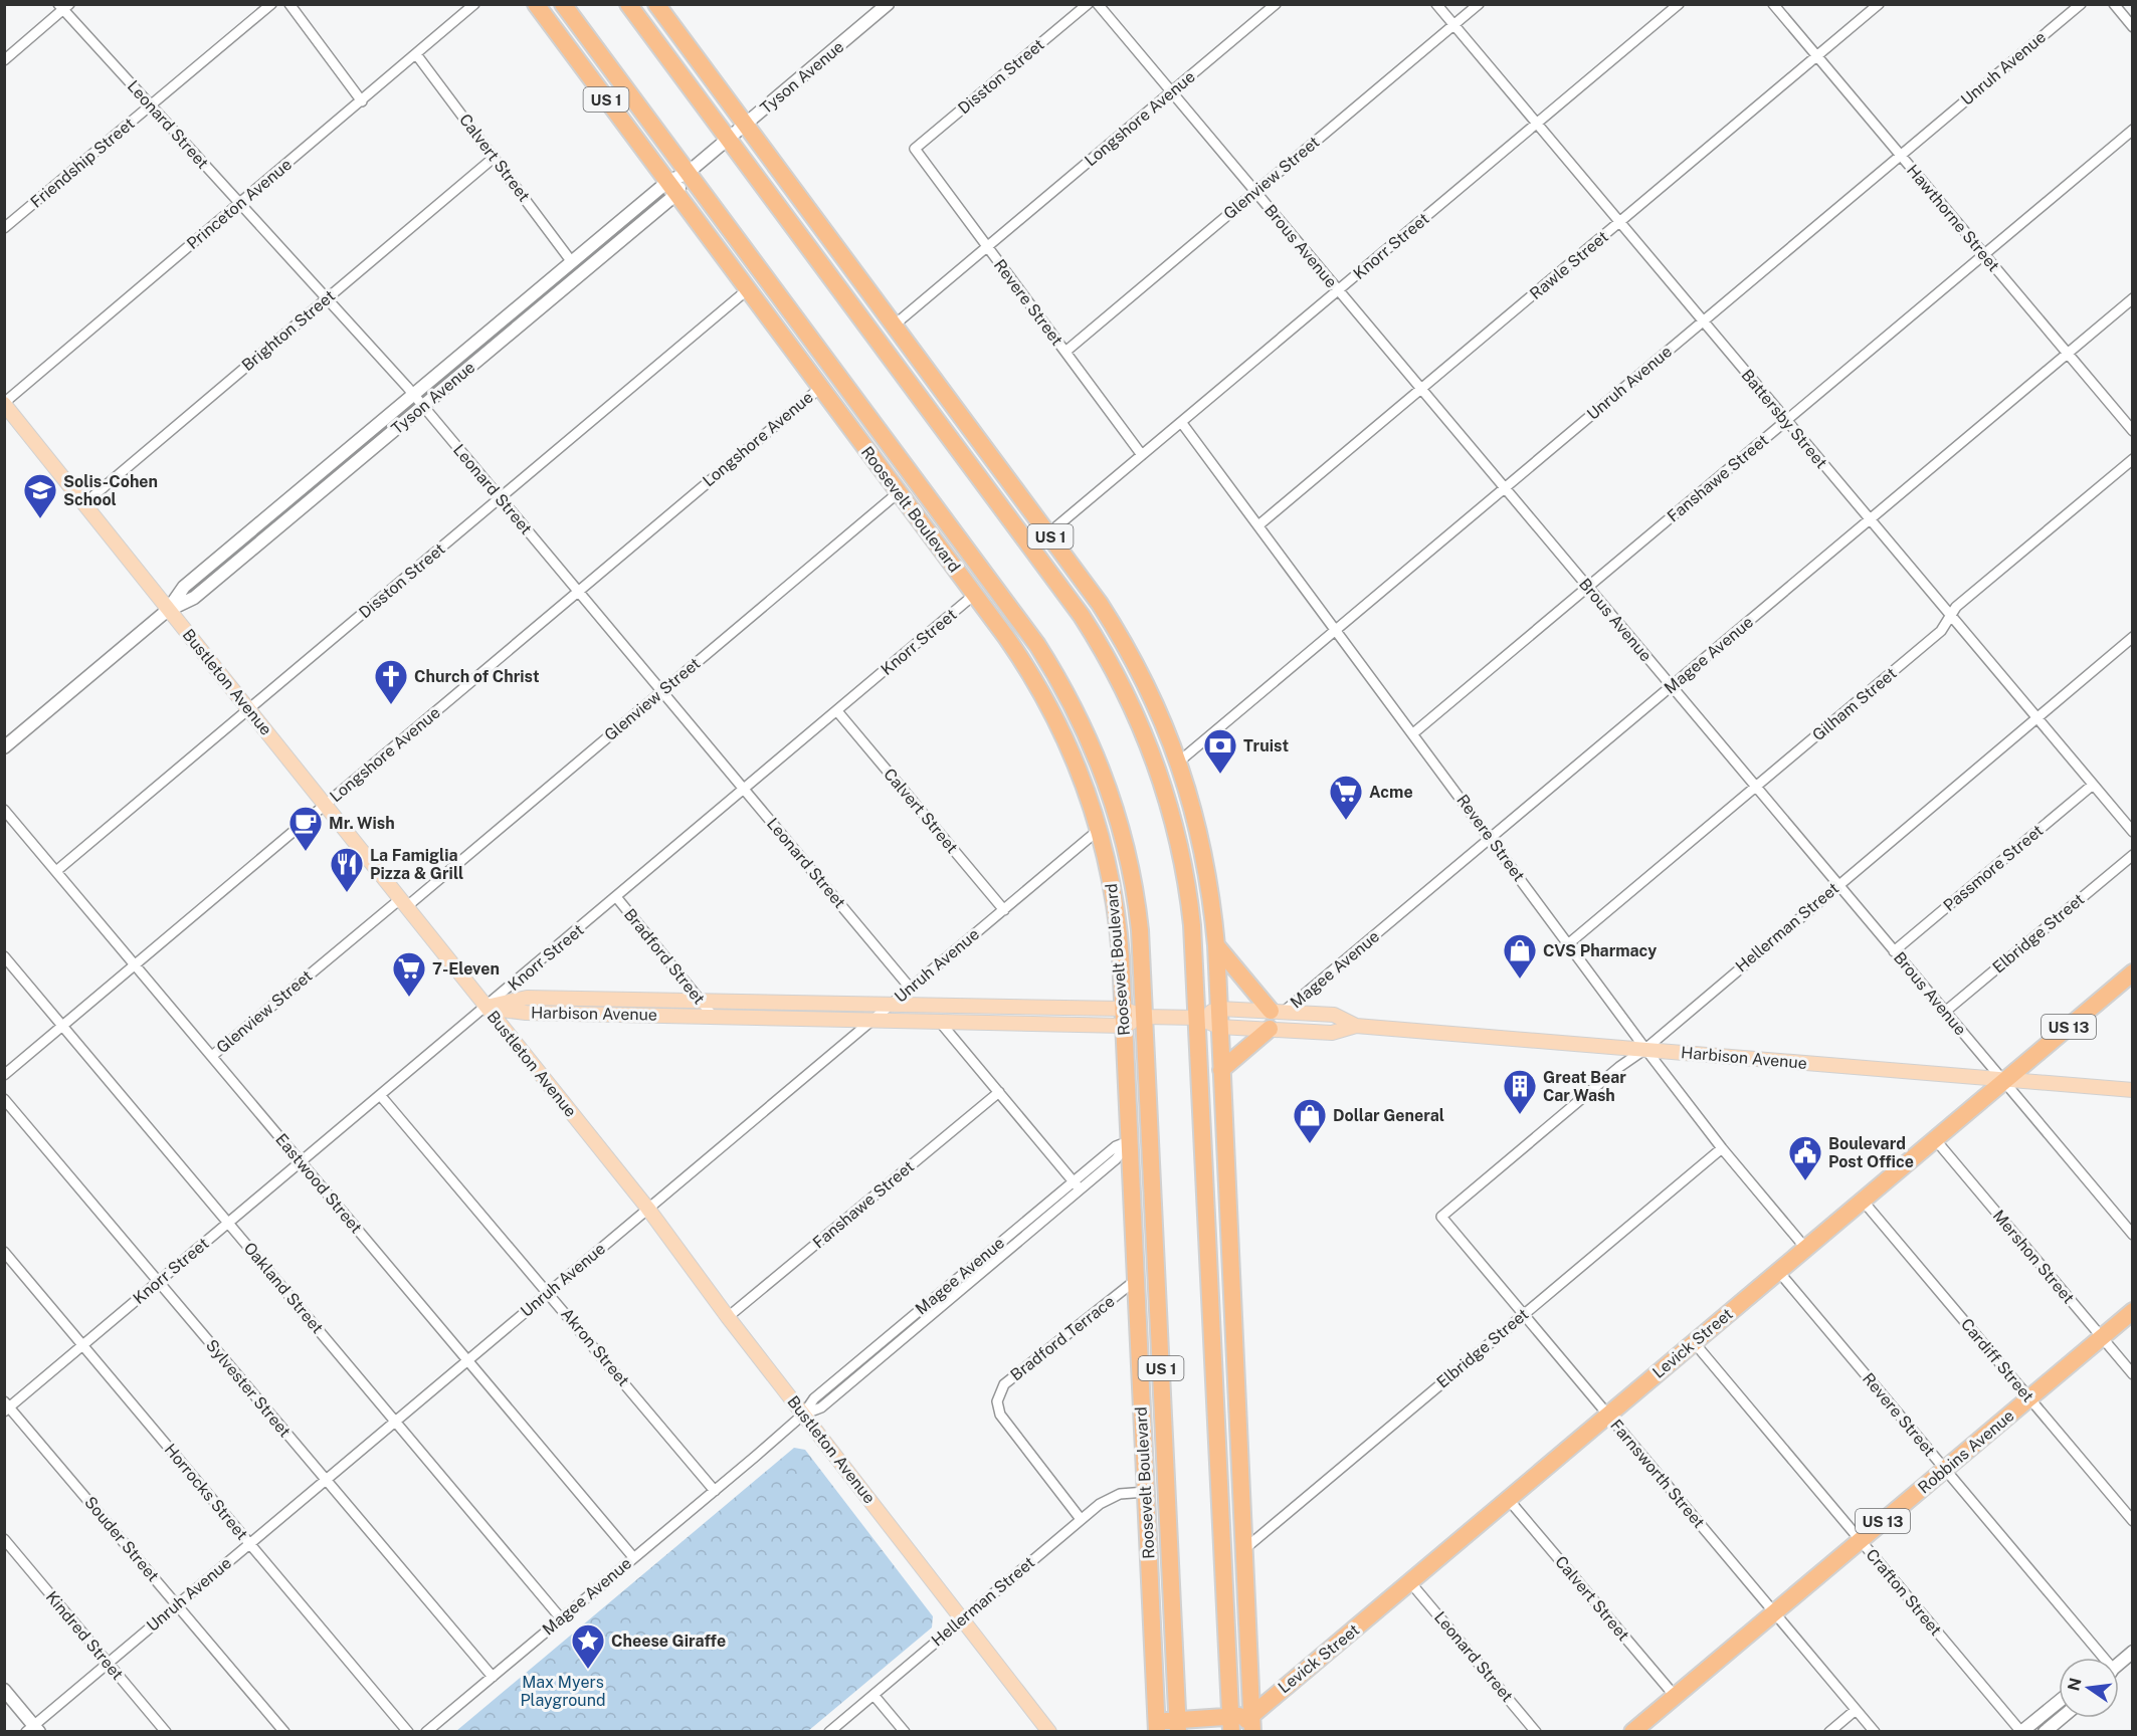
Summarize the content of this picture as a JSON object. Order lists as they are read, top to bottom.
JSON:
{
  "streets": {
    "highway": [
      "US 1",
      "Roosevelt Boulevard",
      "US 13",
      "Levick Street",
      "Robbins Avenue"
    ],
    "main road": ["Bustleton Avenue", "Harbison Avenue"],
    "street": [
      "Unruh Avenue",
      "Disston Street",
      "Tyson Avenue",
      "Longshore Avenue",
      "Leonard Street",
      "Calvert Street",
      "Friendship Street",
      "Glenview Street",
      "Princeton Avenue",
      "Hawthorne Street",
      "Brous Avenue",
      "Knorr Street",
      "Rawle Street",
      "Revere Street",
      "Brighton Street",
      "Battersby Street",
      "Fanshawe Street",
      "Magee Avenue",
      "Gilham Street",
      "Passmore Street",
      "Hellerman Street",
      "Elbridge Street",
      "Bradford Street",
      "Eastwood Street",
      "Mershon Street",
      "Oakland Street",
      "Bradford Terrace",
      "Akron Street",
      "Cardiff Street",
      "Sylvester Street",
      "Farnsworth Street",
      "Horrocks Street",
      "Souder Street",
      "Crafton Street",
      "Kindred Street"
    ]
  },
  "crossings": [
    ["Unruh Avenue", "US 1"],
    ["Unruh Avenue", "Leonard Street"],
    ["Unruh Avenue", "Calvert Street"],
    ["Unruh Avenue", "Hawthorne Street"],
    ["Unruh Avenue", "Brous Avenue"],
    ["Unruh Avenue", "Revere Street"],
    ["Unruh Avenue", "Battersby Street"],
    ["Unruh Avenue", "Roosevelt Boulevard"],
    ["Unruh Avenue", "Bustleton Avenue"],
    ["Unruh Avenue", "Harbison Avenue"],
    ["Unruh Avenue", "Eastwood Street"],
    ["Unruh Avenue", "Oakland Street"],
    ["Unruh Avenue", "Akron Street"],
    ["Unruh Avenue", "Sylvester Street"],
    ["Unruh Avenue", "Horrocks Street"],
    ["Unruh Avenue", "Souder Street"],
    ["Unruh Avenue", "Kindred Street"],
    ["Disston Street", "Leonard Street"],
    ["Disston Street", "Revere Street"],
    ["Disston Street", "Roosevelt Boulevard"],
    ["Disston Street", "Bustleton Avenue"],
    ["Disston Street", "Eastwood Street"],
    ["Tyson Avenue", "US 1"],
    ["Tyson Avenue", "Leonard Street"],
    ["Tyson Avenue", "Calvert Street"],
    ["Tyson Avenue", "Roosevelt Boulevard"],
    ["Tyson Avenue", "Bustleton Avenue"],
    ["US 1", "Longshore Avenue"],
    ["US 1", "Knorr Street"],
    ["US 1", "Elbridge Street"],
    ["US 1", "Harbison Avenue"],
    ["US 1", "Levick Street"],
    ["Longshore Avenue", "Leonard Street"],
    ["Longshore Avenue", "Brous Avenue"],
    ["Longshore Avenue", "Revere Street"],
    ["Longshore Avenue", "Roosevelt Boulevard"],
    ["Longshore Avenue", "Bustleton Avenue"],
    ["Longshore Avenue", "Eastwood Street"],
    ["Longshore Avenue", "Oakland Street"],
    ["Leonard Street", "Friendship Street"],
    ["Leonard Street", "Glenview Street"],
    ["Leonard Street", "Princeton Avenue"],
    ["Leonard Street", "Knorr Street"],
    ["Leonard Street", "Brighton Street"],
    ["Leonard Street", "Levick Street"],
    ["Calvert Street", "Princeton Avenue"],
    ["Calvert Street", "Knorr Street"],
    ["Calvert Street", "Brighton Street"],
    ["Calvert Street", "Levick Street"],
    ["Calvert Street", "Robbins Avenue"],
    ["Glenview Street", "Brous Avenue"],
    ["Glenview Street", "Revere Street"],
    ["Glenview Street", "Battersby Street"],
    ["Glenview Street", "Roosevelt Boulevard"],
    ["Glenview Street", "Bustleton Avenue"],
    ["Glenview Street", "Eastwood Street"],
    ["Princeton Avenue", "Bustleton Avenue"],
    ["Hawthorne Street", "Rawle Street"],
    ["Hawthorne Street", "Fanshawe Street"],
    ["Hawthorne Street", "Magee Avenue"],
    ["Brous Avenue", "Knorr Street"],
    ["Brous Avenue", "Rawle Street"],
    ["Brous Avenue", "Fanshawe Street"],
    ["Brous Avenue", "Magee Avenue"],
    ["Brous Avenue", "Gilham Street"],
    ["Brous Avenue", "Passmore Street"],
    ["Brous Avenue", "Hellerman Street"],
    ["Brous Avenue", "Elbridge Street"],
    ["Brous Avenue", "Harbison Avenue"],
    ["Brous Avenue", "Levick Street"],
    ["Knorr Street", "Revere Street"],
    ["Knorr Street", "Battersby Street"],
    ["Knorr Street", "Roosevelt Boulevard"],
    ["Knorr Street", "Bustleton Avenue"],
    ["Knorr Street", "Bradford Street"],
    ["Knorr Street", "Harbison Avenue"],
    ["Knorr Street", "Eastwood Street"],
    ["Knorr Street", "Oakland Street"],
    ["Knorr Street", "Akron Street"],
    ["Knorr Street", "Sylvester Street"],
    ["Knorr Street", "Horrocks Street"],
    ["Knorr Street", "Souder Street"],
    ["Rawle Street", "Revere Street"],
    ["Rawle Street", "Battersby Street"],
    ["Revere Street", "Fanshawe Street"],
    ["Revere Street", "Magee Avenue"],
    ["Revere Street", "Gilham Street"],
    ["Revere Street", "Hellerman Street"],
    ["Revere Street", "Elbridge Street"],
    ["Revere Street", "Harbison Avenue"],
    ["Revere Street", "Levick Street"],
    ["Revere Street", "Robbins Avenue"],
    ["Brighton Street", "Bustleton Avenue"],
    ["Battersby Street", "Fanshawe Street"],
    ["Battersby Street", "Magee Avenue"],
    ["Battersby Street", "Gilham Street"],
    ["Battersby Street", "Passmore Street"],
    ["Battersby Street", "Hellerman Street"],
    ["Fanshawe Street", "Bustleton Avenue"],
    ["Roosevelt Boulevard", "Magee Avenue"],
    ["Roosevelt Boulevard", "Hellerman Street"],
    ["Roosevelt Boulevard", "Harbison Avenue"],
    ["Roosevelt Boulevard", "Bradford Terrace"],
    ["Roosevelt Boulevard", "Levick Street"],
    ["Magee Avenue", "Bustleton Avenue"],
    ["Magee Avenue", "Harbison Avenue"],
    ["Magee Avenue", "Eastwood Street"],
    ["Magee Avenue", "Oakland Street"],
    ["Magee Avenue", "Akron Street"],
    ["Magee Avenue", "Sylvester Street"],
    ["Bustleton Avenue", "Hellerman Street"],
    ["Bustleton Avenue", "Harbison Avenue"],
    ["Hellerman Street", "Harbison Avenue"],
    ["Hellerman Street", "Bradford Terrace"],
    ["Hellerman Street", "Farnsworth Street"],
    ["Elbridge Street", "Farnsworth Street"],
    ["Bradford Street", "Harbison Avenue"],
    ["Harbison Avenue", "Levick Street"],
    ["Mershon Street", "Levick Street"],
    ["Mershon Street", "Robbins Avenue"],
    ["Levick Street", "Cardiff Street"],
    ["Levick Street", "Farnsworth Street"],
    ["Levick Street", "Crafton Street"],
    ["Cardiff Street", "Robbins Avenue"],
    ["Robbins Avenue", "Farnsworth Street"],
    ["Robbins Avenue", "Crafton Street"]
  ],
  "parks": ["Max Myers Playground"],
  "places": {
    "school or university": ["Solis-Cohen School"],
    "church": ["Church of Christ"],
    "bank": ["Truist"],
    "supermarket": ["Acme", "7-Eleven"],
    "cafe": ["Mr. Wish"],
    "restaurant": ["La Famiglia Pizza & Grill"],
    "shop": ["CVS Pharmacy", "Dollar General"],
    "building": ["Great Bear Car Wash"],
    "public building": ["Boulevard Post Office"],
    "place": ["Cheese Giraffe"]
  },
  "north": "left"
}
